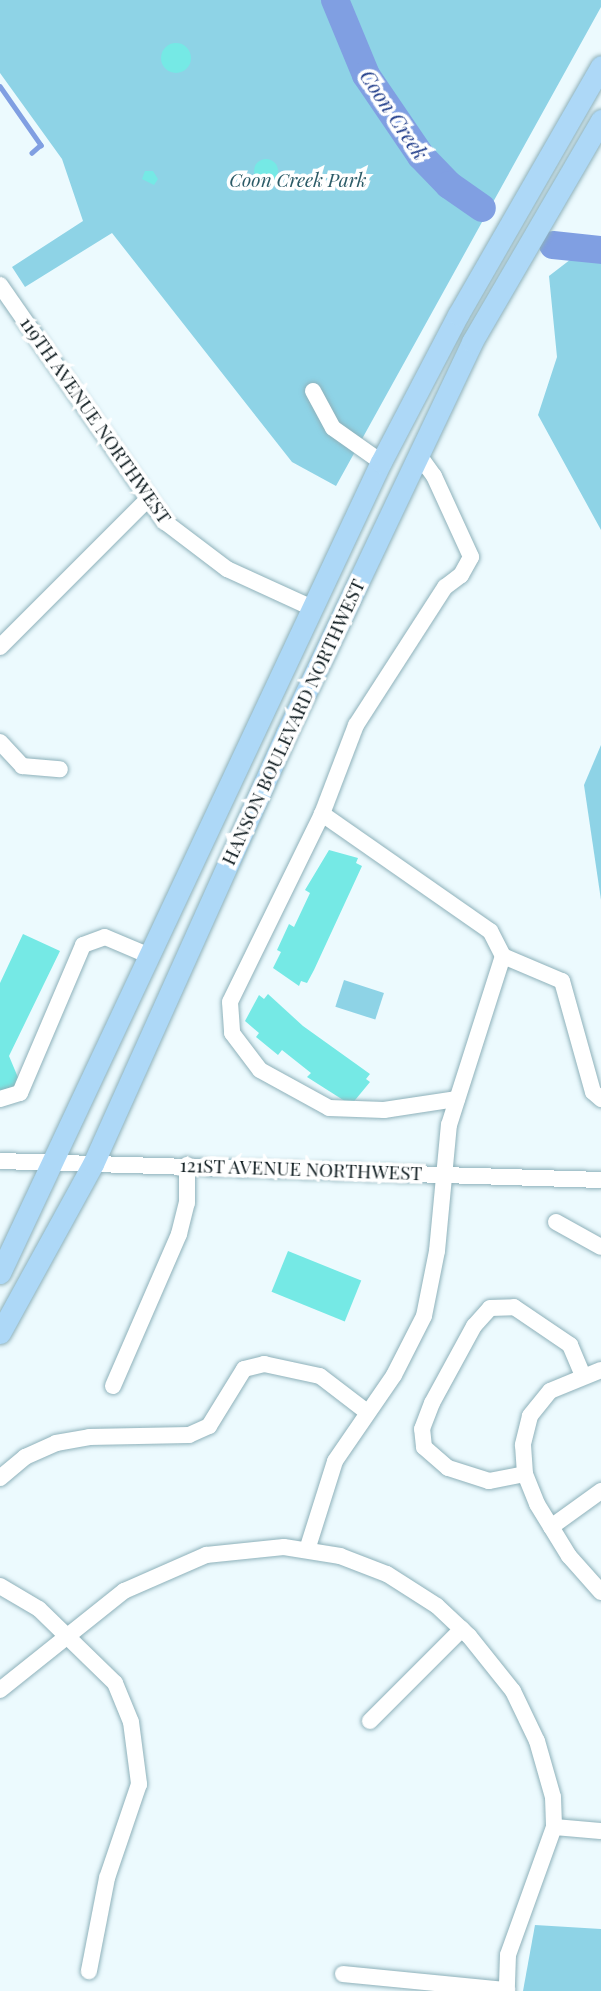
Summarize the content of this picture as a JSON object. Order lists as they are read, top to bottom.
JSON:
{
  "streets": {
    "main road": ["HANSON BOULEVARD NORTHWEST"],
    "street": ["119TH AVENUE NORTHWEST", "121ST AVENUE NORTHWEST"]
  },
  "crossings": [
    ["119TH AVENUE NORTHWEST", "HANSON BOULEVARD NORTHWEST"],
    ["HANSON BOULEVARD NORTHWEST", "121ST AVENUE NORTHWEST"]
  ],
  "water": ["Coon Creek"],
  "parks": ["Coon Creek Park"]
}
